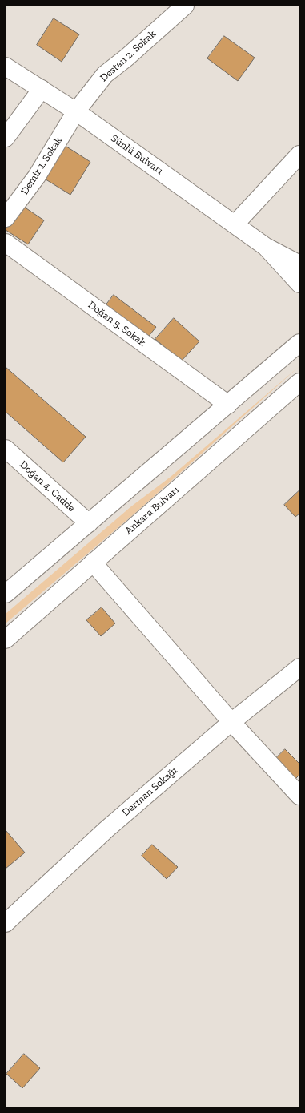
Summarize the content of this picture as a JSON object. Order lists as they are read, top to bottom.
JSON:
{
  "streets": {
    "street": [
      "Destan 2. Sokak",
      "Sünlü Bulvarı",
      "Demir 1. Sokak",
      "Doğan 5. Sokak",
      "Doğan 4. Cadde",
      "Ankara Bulvarı",
      "Derman Sokağı"
    ]
  },
  "crossings": [
    ["Destan 2. Sokak", "Sünlü Bulvarı"],
    ["Destan 2. Sokak", "Demir 1. Sokak"],
    ["Sünlü Bulvarı", "Demir 1. Sokak"]
  ]
}
